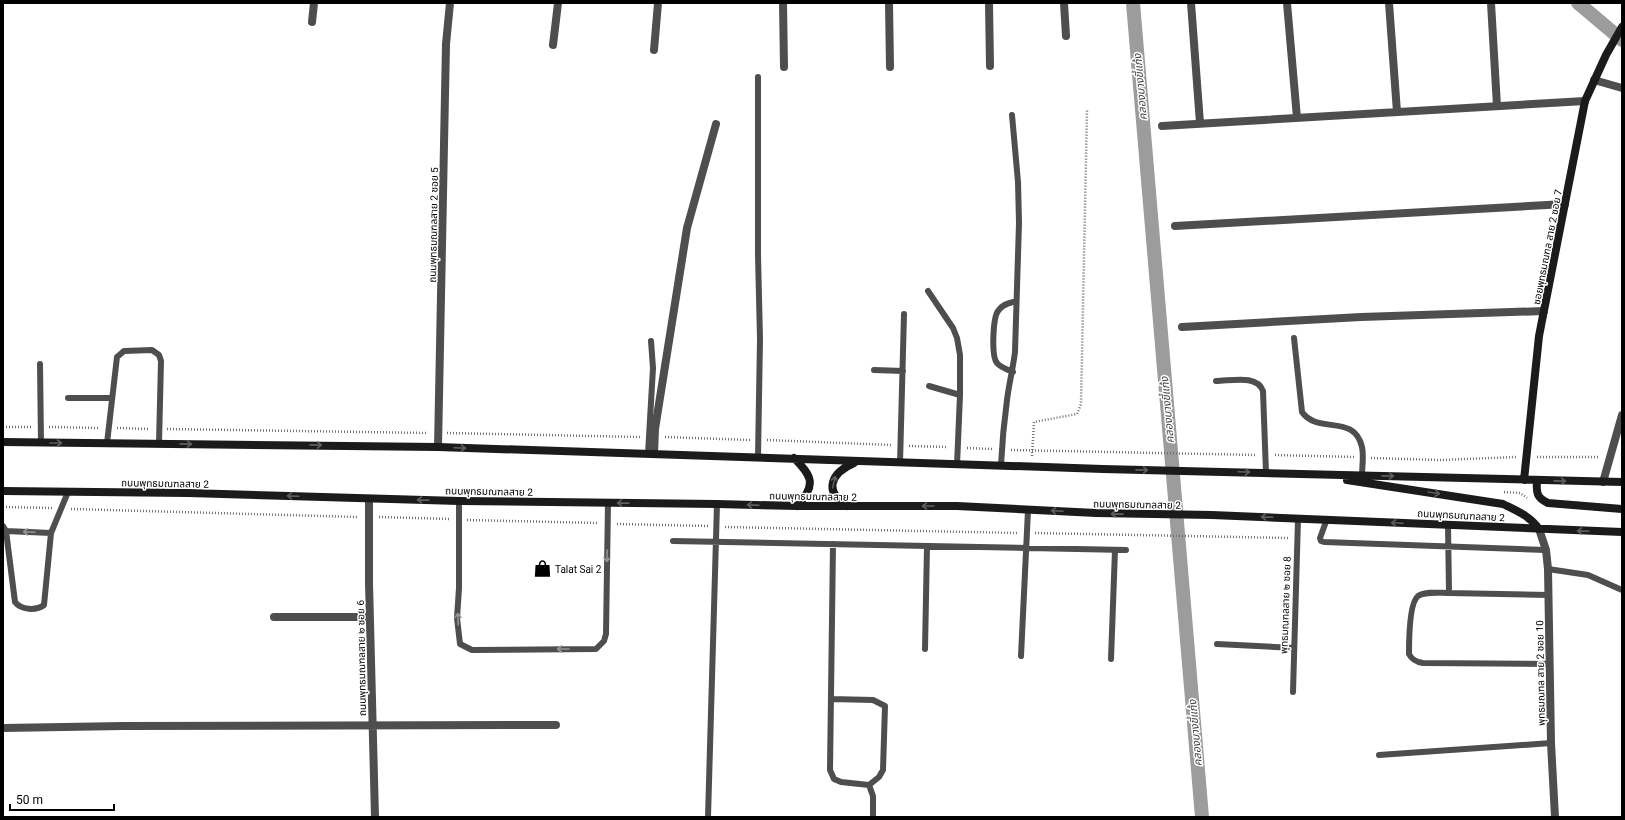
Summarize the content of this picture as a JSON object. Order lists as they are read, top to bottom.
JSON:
{
  "streets": {
    "main road": ["ซอยพุทธมณฑล สาย 2 ซอย 7", "ถนนพุทธมณฑลสาย 2"],
    "street": ["ถนนพุทธมณฑลสาย 2 ซอย 5", "ถนนพุทธมณฑลสาย ๒ ซอย 6", "พุทธมณฑล สาย 2 ซอย 10"],
    "lane": ["พุทธมณฑลสาย ๒ ซอย 8"]
  },
  "crossings": [
    ["ถนนพุทธมณฑลสาย 2", "พุทธมณฑลสาย ๒ ซอย 8"],
    ["ถนนพุทธมณฑลสาย 2", "ถนนพุทธมณฑลสาย ๒ ซอย 6"],
    ["ถนนพุทธมณฑลสาย 2", "พุทธมณฑล สาย 2 ซอย 10"]
  ],
  "water": ["คลองบางขี้แก้ง"],
  "places": {
    "shop": ["Talat Sai 2"]
  },
  "scale_bar": "50 m"
}
